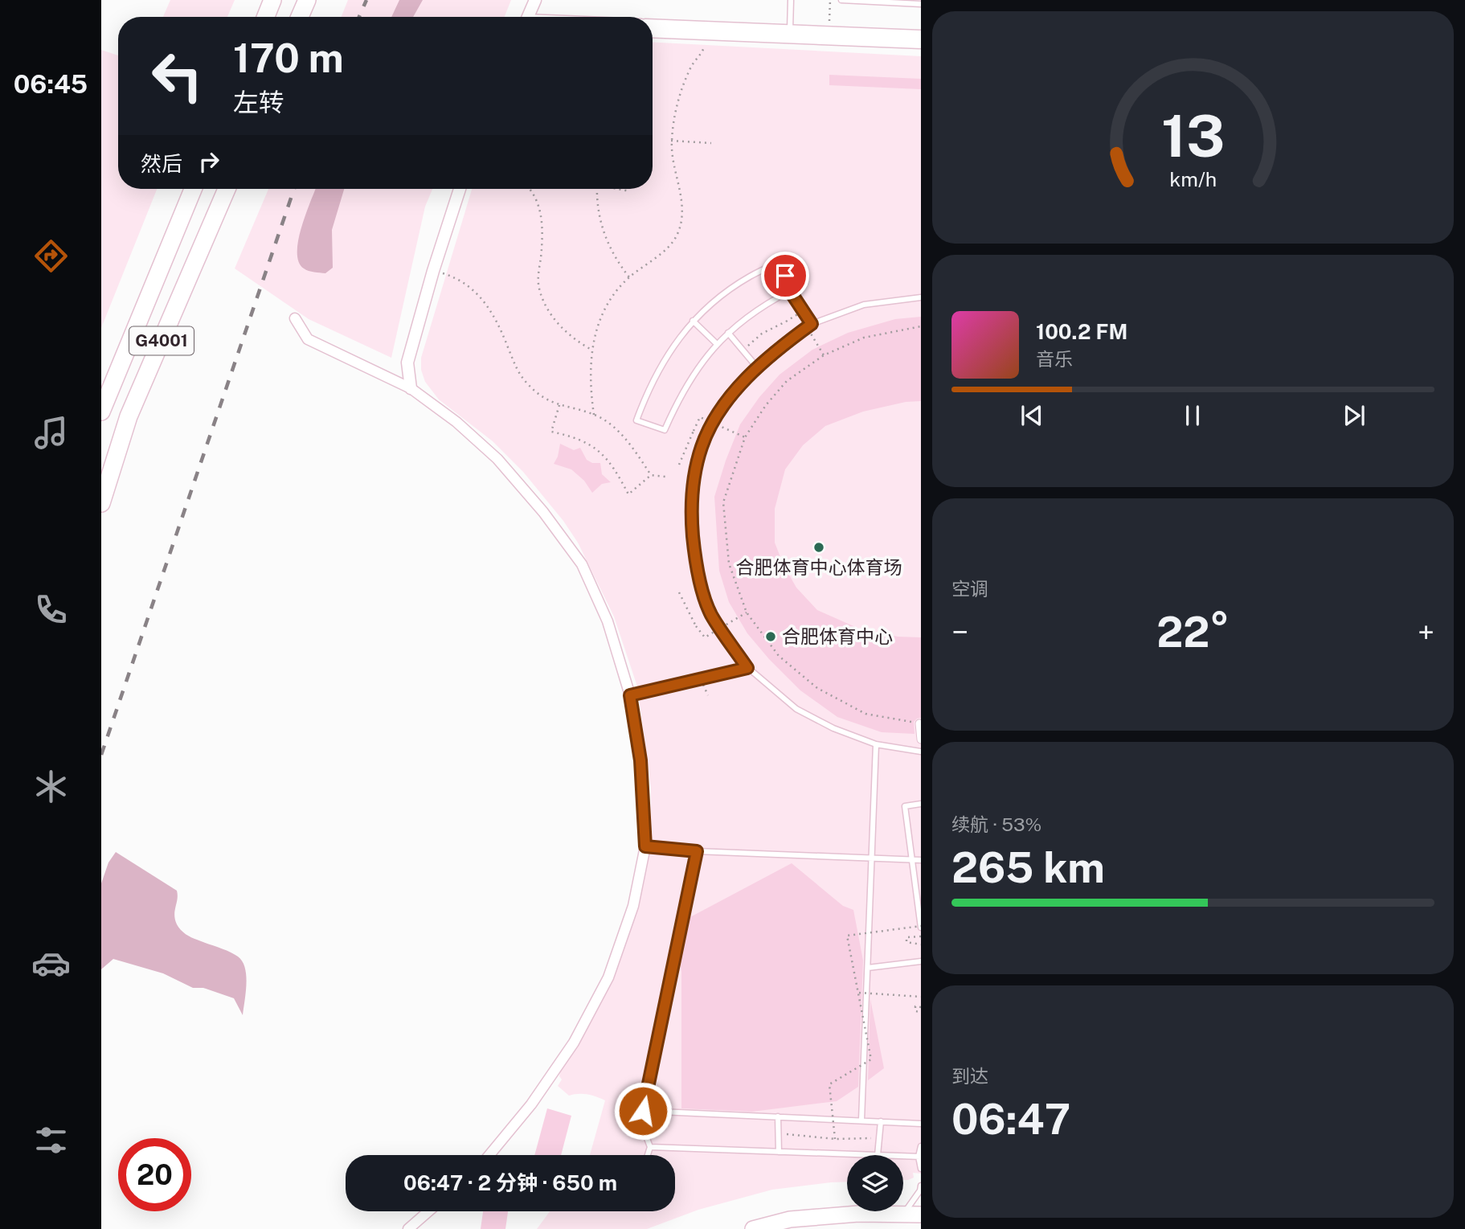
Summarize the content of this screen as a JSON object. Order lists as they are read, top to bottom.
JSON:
{
  "streets": {
    "highway": ["G4001"]
  },
  "places": ["合肥体育中心体育场", "合肥体育中心"],
  "page": {
    "tabs": "06:45",
    "turn": ["170 m", "左转"],
    "then": "然后",
    "song": ["100.2 FM", "音乐"],
    "tile": [
      "空调",
      ["续航 · 53%", "265 km"],
      ["到达", "06:47"]
    ],
    "heat": ["−", "22°", "+"],
    "limit": "20",
    "trip": "06:47 · 2 分钟 · 650 m",
    "gauge": ["13", "km/h"]
  }
}
